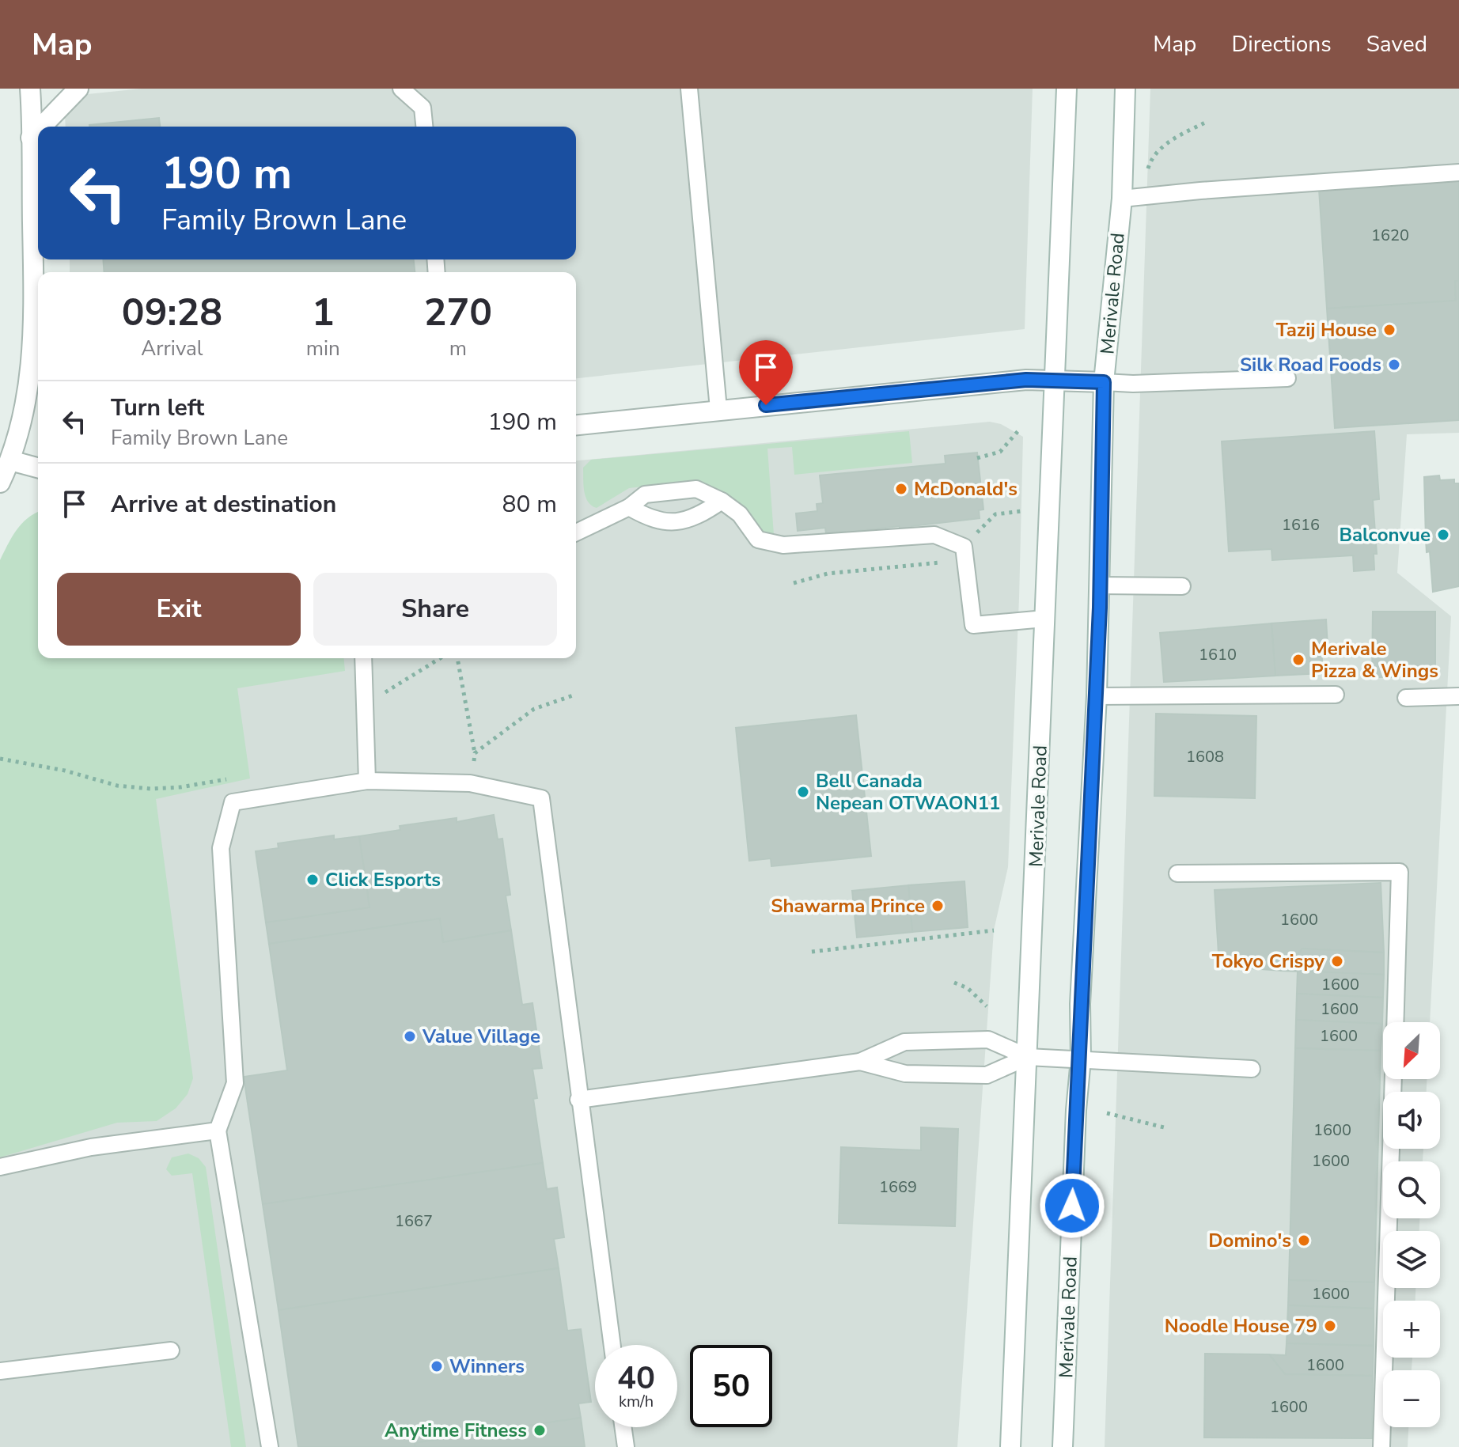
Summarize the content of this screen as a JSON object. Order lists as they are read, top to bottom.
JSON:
{
  "streets": {
    "main road": ["Merivale Road"]
  },
  "places": [
    "Tazij House",
    "Silk Road Foods",
    "McDonald's",
    "Balconvue",
    "Merivale Pizza & Wings",
    "Bell Canada Nepean OTWAON11",
    "Click Esports",
    "Shawarma Prince",
    "Tokyo Crispy",
    "Value Village",
    "Domino's",
    "Noodle House 79",
    "Winners",
    "Anytime Fitness"
  ],
  "house_numbers": [
    "1620",
    "1616",
    "1610",
    "1608",
    "1600",
    "1600",
    "1600",
    "1600",
    "1600",
    "1600",
    "1669",
    "1667",
    "1600",
    "1600",
    "1600"
  ],
  "north": "bottom left",
  "page": {
    "header": "Map",
    "nav": ["Map", "Directions", "Saved"],
    "turn": ["190 m", "Family Brown Lane"],
    "eta": [
      "09:28",
      "Arrival",
      "1",
      "min",
      "270",
      "m"
    ],
    "list": [
      {
        "name": "Turn left",
        "note": "Family Brown Lane",
        "value": "190 m"
      },
      {
        "name": "Arrive at destination",
        "value": "80 m"
      }
    ],
    "buttons": ["Exit", "Share"],
    "map_buttons": ["+", "−"],
    "speed": "40 km/h",
    "limit": "50"
  }
}
